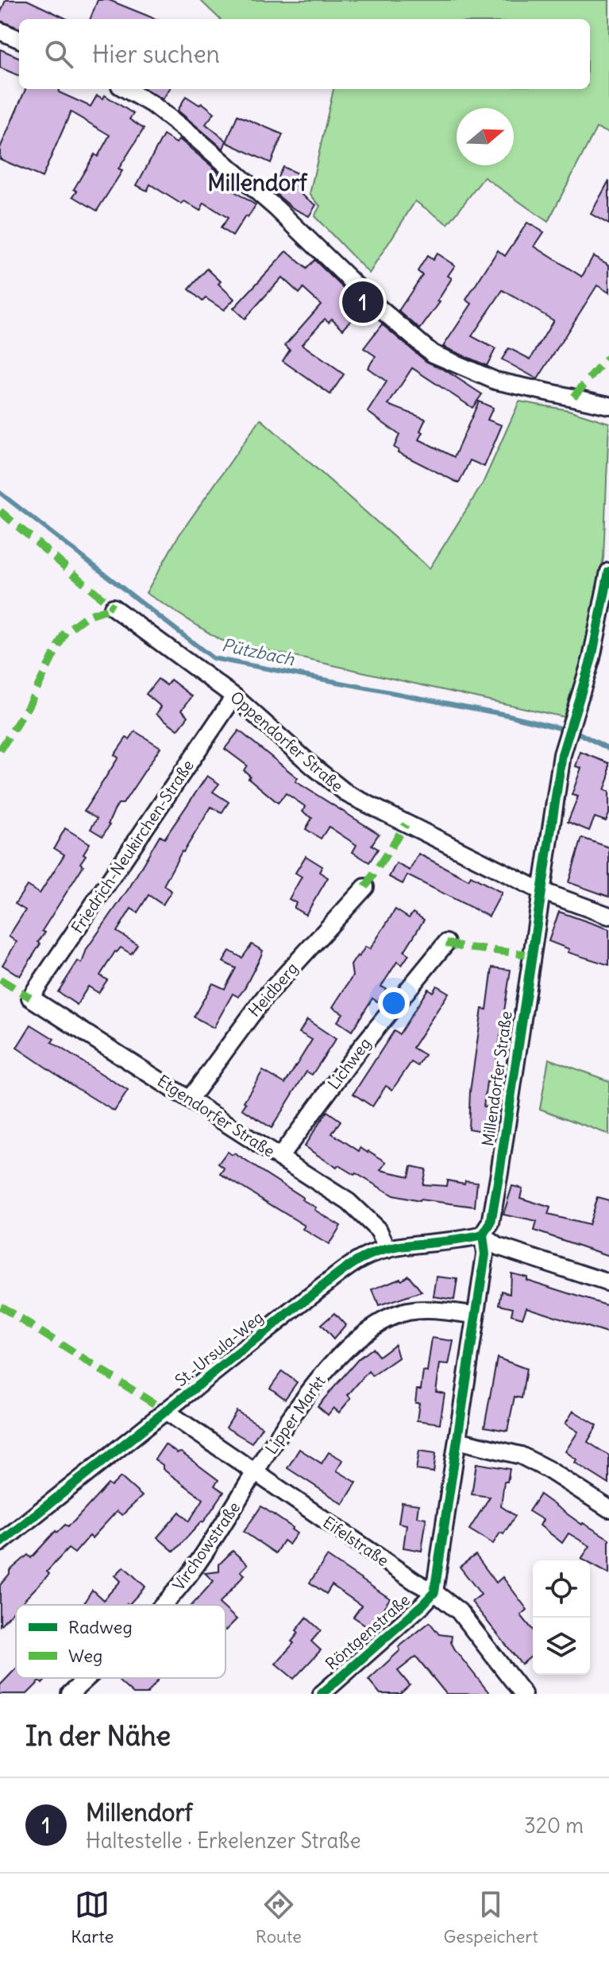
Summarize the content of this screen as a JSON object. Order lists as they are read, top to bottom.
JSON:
{
  "streets": {
    "street": [
      "Oppendorfer Straße",
      "Friedrich-Neukirchen-Straße",
      "Heidberg",
      "Lichweg",
      "Millendorfer Straße",
      "Etgendorfer Straße",
      "St.-Ursula-Weg",
      "Lipper Markt",
      "Eifelstraße",
      "Virchowstraße",
      "Röntgenstraße"
    ]
  },
  "crossings": [
    ["Oppendorfer Straße", "Friedrich-Neukirchen-Straße"],
    ["Oppendorfer Straße", "Millendorfer Straße"],
    ["Friedrich-Neukirchen-Straße", "Etgendorfer Straße"],
    ["Heidberg", "Etgendorfer Straße"],
    ["Lichweg", "Etgendorfer Straße"],
    ["Millendorfer Straße", "St.-Ursula-Weg"],
    ["Millendorfer Straße", "Lipper Markt"],
    ["Millendorfer Straße", "Eifelstraße"],
    ["Millendorfer Straße", "Röntgenstraße"],
    ["Etgendorfer Straße", "St.-Ursula-Weg"],
    ["St.-Ursula-Weg", "Eifelstraße"],
    ["Lipper Markt", "Eifelstraße"],
    ["Lipper Markt", "Virchowstraße"],
    ["Eifelstraße", "Virchowstraße"],
    ["Eifelstraße", "Röntgenstraße"]
  ],
  "districts": ["Millendorf"],
  "water": ["Pützbach"],
  "legend": ["Radweg", "Weg"],
  "north": "right",
  "page": {
    "search": "Hier suchen",
    "pins": "1",
    "heading": "In der Nähe",
    "list": [
      {
        "mark": "1",
        "name": "Millendorf",
        "note": "Haltestelle · Erkelenzer Straße",
        "value": "320 m"
      }
    ],
    "nav": ["Karte", "Route", "Gespeichert"]
  }
}
